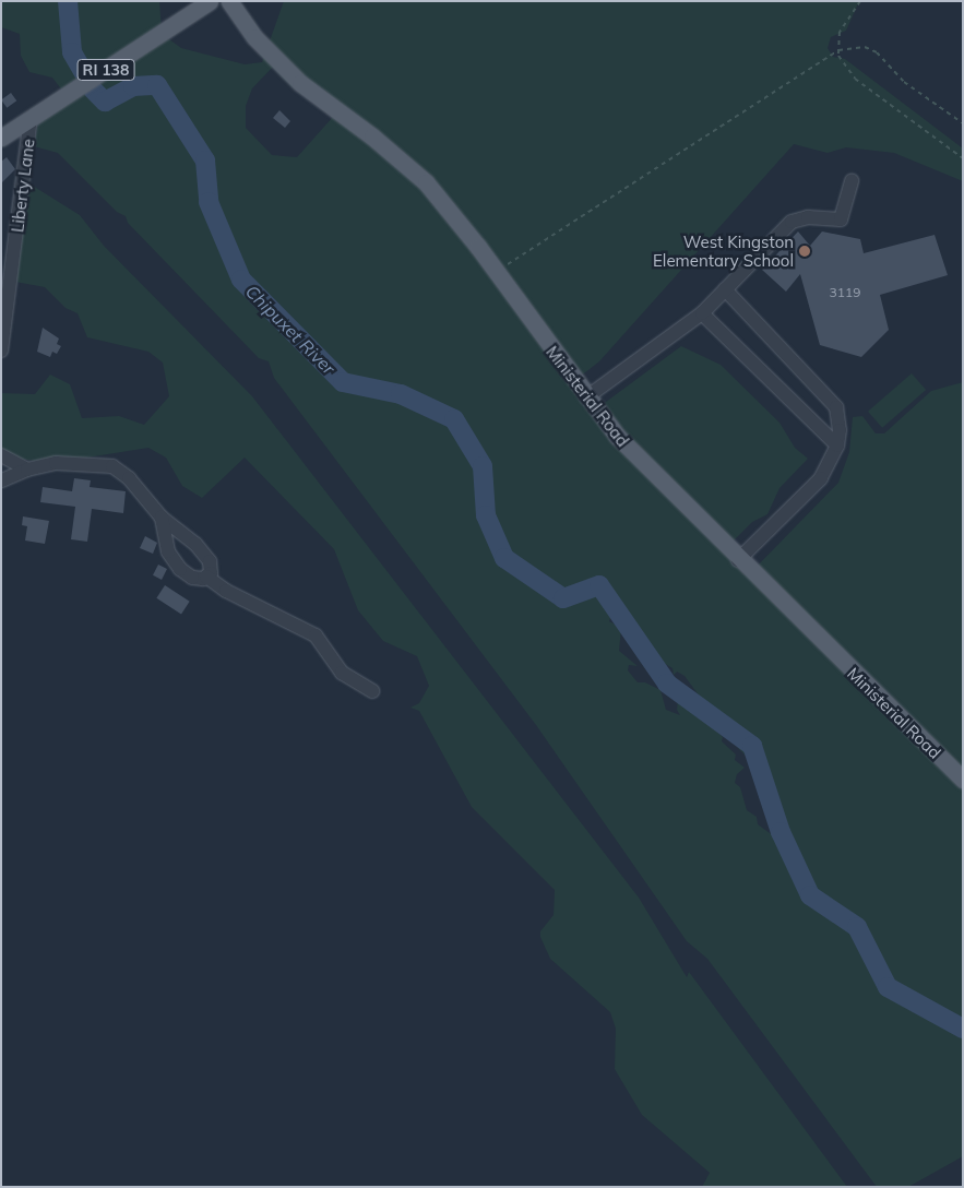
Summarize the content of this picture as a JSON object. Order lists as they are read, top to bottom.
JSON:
{
  "streets": {
    "main road": ["RI 138", "Ministerial Road"],
    "street": ["Liberty Lane"]
  },
  "crossings": [
    ["RI 138", "Liberty Lane"]
  ],
  "water": ["Chipuxet River"],
  "places": ["West Kingston Elementary School"],
  "house_numbers": ["3119"]
}
